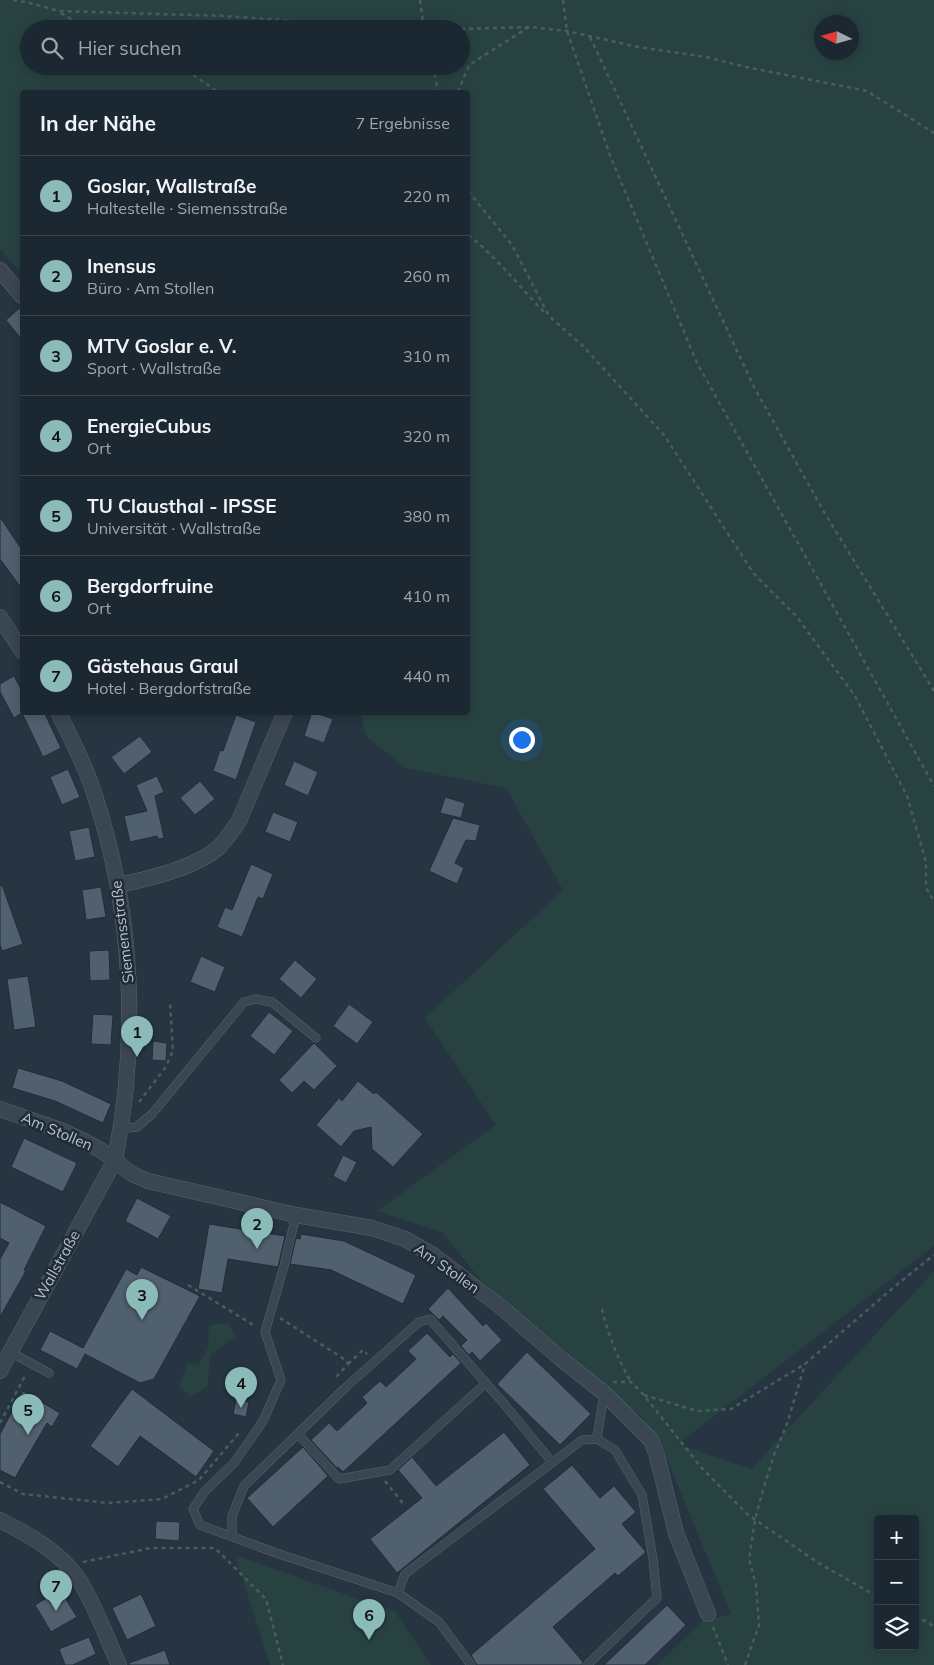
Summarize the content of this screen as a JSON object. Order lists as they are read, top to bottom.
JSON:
{
  "streets": {
    "street": ["Siemensstraße", "Am Stollen", "Wallstraße"]
  },
  "crossings": [
    ["Siemensstraße", "Am Stollen"],
    ["Siemensstraße", "Wallstraße"],
    ["Am Stollen", "Wallstraße"]
  ],
  "north": "left",
  "page": {
    "search": "Hier suchen",
    "heading": ["In der Nähe", "7 Ergebnisse"],
    "list": [
      {
        "mark": "1",
        "name": "Goslar, Wallstraße",
        "note": "Haltestelle · Siemensstraße",
        "value": "220 m"
      },
      {
        "mark": "2",
        "name": "Inensus",
        "note": "Büro · Am Stollen",
        "value": "260 m"
      },
      {
        "mark": "3",
        "name": "MTV Goslar e. V.",
        "note": "Sport · Wallstraße",
        "value": "310 m"
      },
      {
        "mark": "4",
        "name": "EnergieCubus",
        "note": "Ort",
        "value": "320 m"
      },
      {
        "mark": "5",
        "name": "TU Clausthal - IPSSE",
        "note": "Universität · Wallstraße",
        "value": "380 m"
      },
      {
        "mark": "6",
        "name": "Bergdorfruine",
        "note": "Ort",
        "value": "410 m"
      },
      {
        "mark": "7",
        "name": "Gästehaus Graul",
        "note": "Hotel · Bergdorfstraße",
        "value": "440 m"
      }
    ],
    "pins": [
      "1",
      "2",
      "3",
      "4",
      "5",
      "7",
      "6"
    ],
    "map_buttons": ["+", "−"]
  }
}
